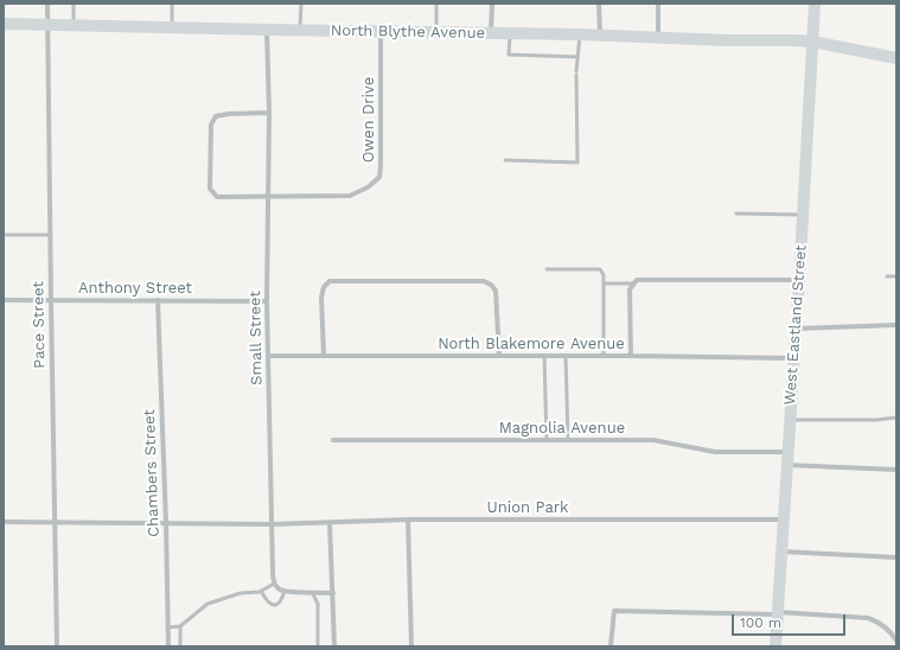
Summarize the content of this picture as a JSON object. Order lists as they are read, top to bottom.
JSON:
{
  "streets": {
    "street": [
      "North Blythe Avenue",
      "Owen Drive",
      "Anthony Street",
      "Pace Street",
      "West Eastland Street",
      "Small Street",
      "North Blakemore Avenue",
      "Magnolia Avenue",
      "Chambers Street",
      "Union Park"
    ]
  },
  "crossings": [
    ["North Blythe Avenue", "Owen Drive"],
    ["North Blythe Avenue", "Pace Street"],
    ["North Blythe Avenue", "West Eastland Street"],
    ["North Blythe Avenue", "Small Street"],
    ["Owen Drive", "Small Street"],
    ["Anthony Street", "Pace Street"],
    ["Anthony Street", "Small Street"],
    ["Anthony Street", "Chambers Street"],
    ["Pace Street", "Union Park"],
    ["West Eastland Street", "North Blakemore Avenue"],
    ["West Eastland Street", "Magnolia Avenue"],
    ["West Eastland Street", "Union Park"],
    ["Small Street", "North Blakemore Avenue"],
    ["Small Street", "Union Park"],
    ["Chambers Street", "Union Park"]
  ],
  "scale_bar": "100 m"
}
